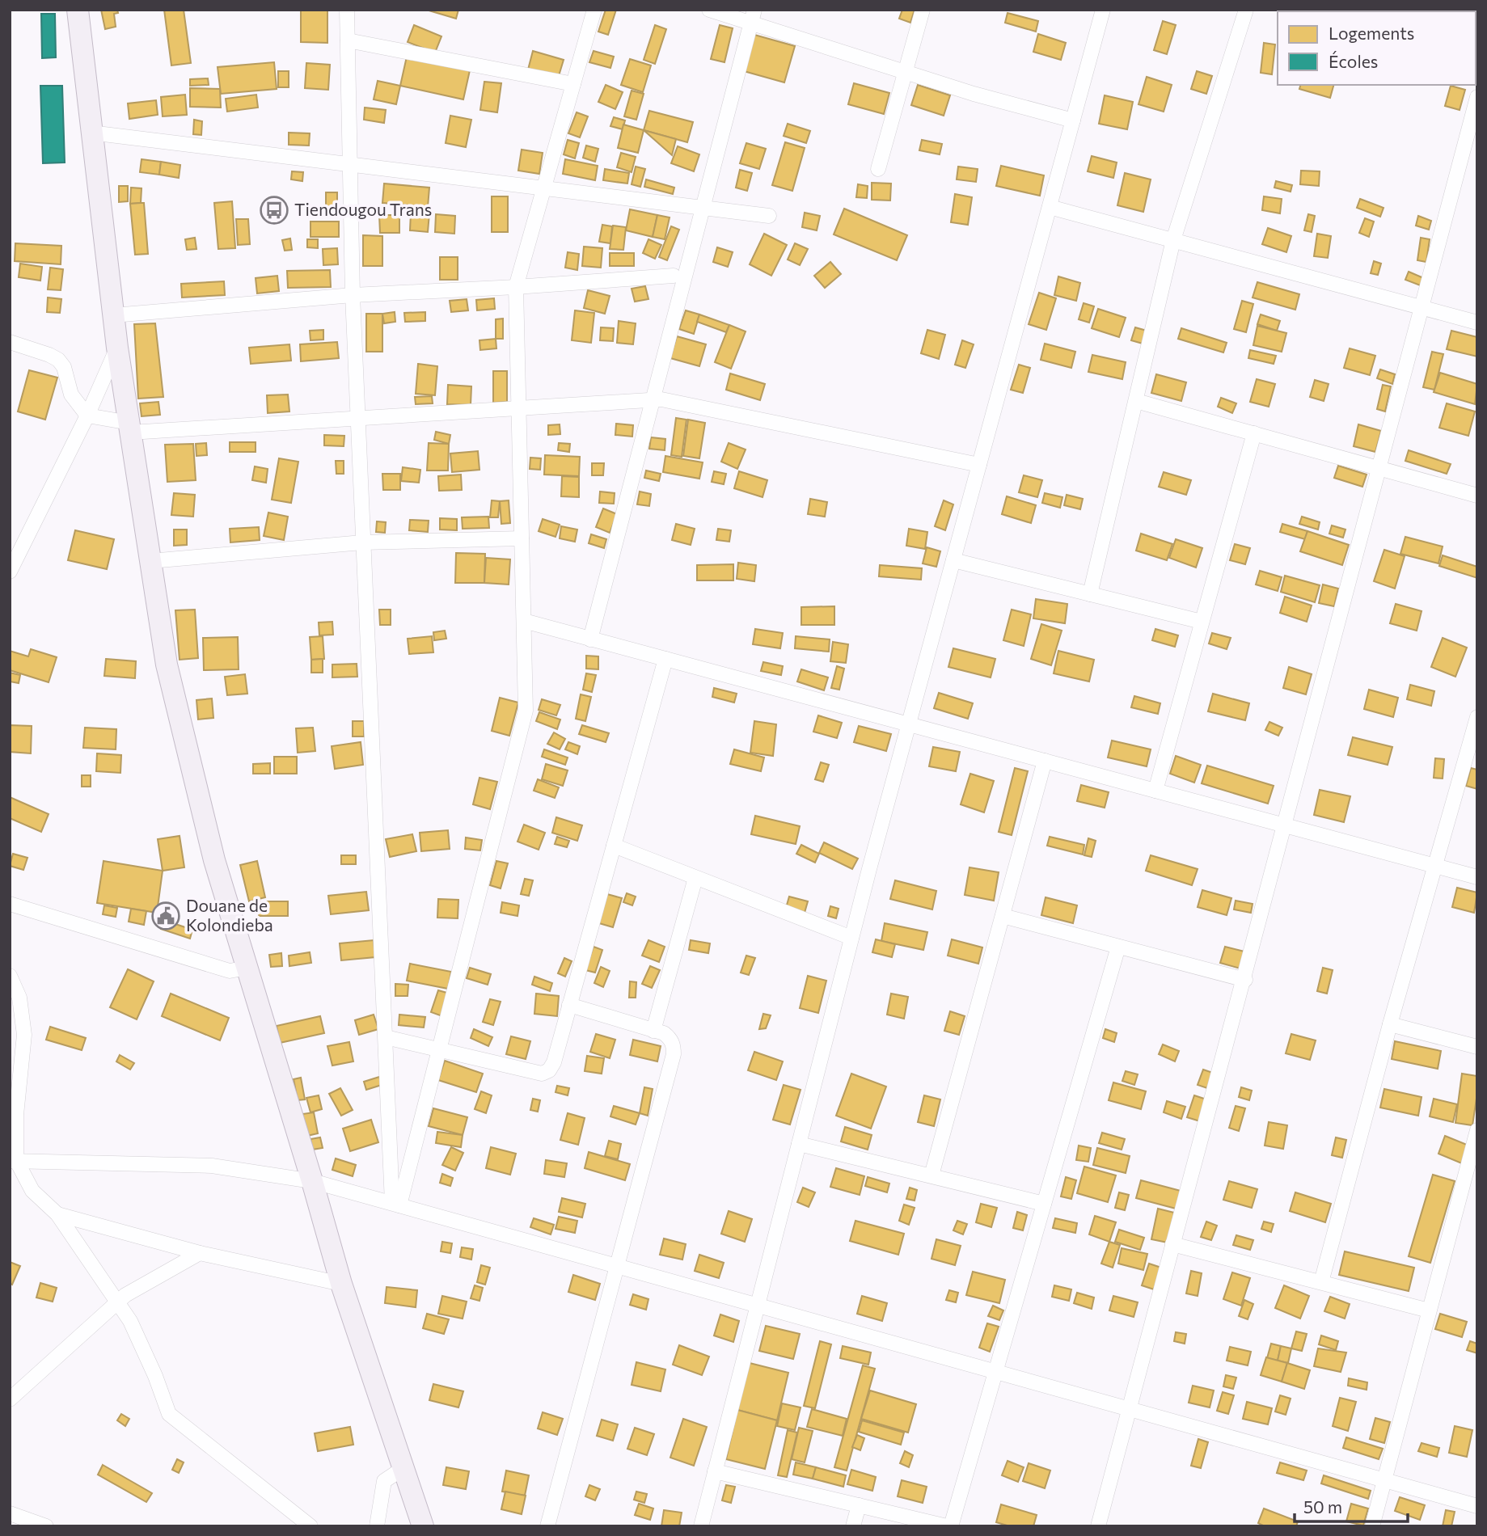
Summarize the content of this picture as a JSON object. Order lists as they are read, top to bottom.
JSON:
{
  "places": {
    "bus stop": ["Tiendougou Trans"],
    "public building": ["Douane de Kolondieba"]
  },
  "legend": ["Logements", "Écoles"],
  "scale_bar": "50 m"
}
